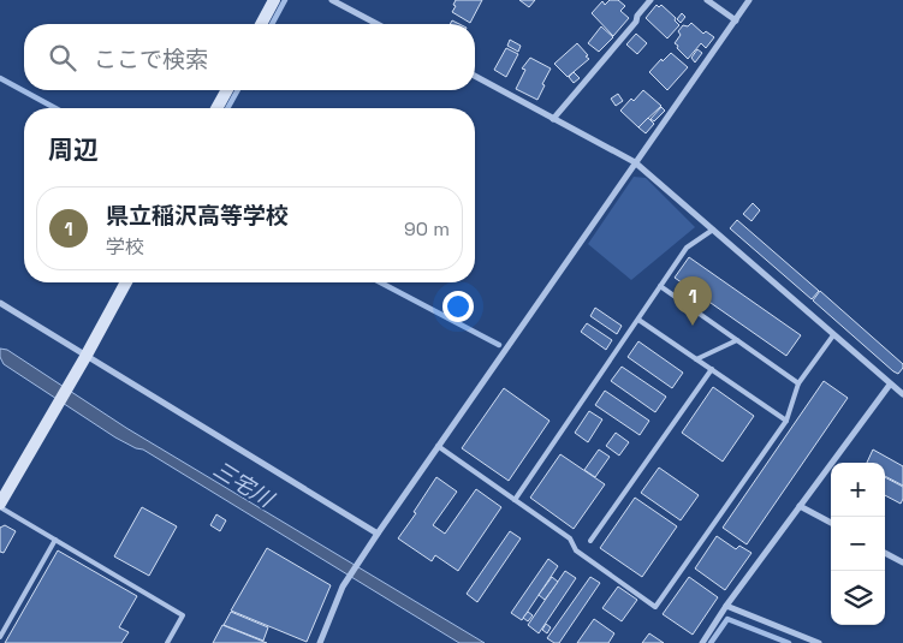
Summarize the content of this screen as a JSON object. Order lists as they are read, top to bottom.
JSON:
{
  "water": ["三宅川"],
  "page": {
    "search": "ここで検索",
    "heading": "周辺",
    "list": [
      {
        "mark": "1",
        "name": "県立稲沢高等学校",
        "note": "学校",
        "value": "90 m"
      }
    ],
    "pins": "1",
    "map_buttons": ["+", "−"]
  }
}
